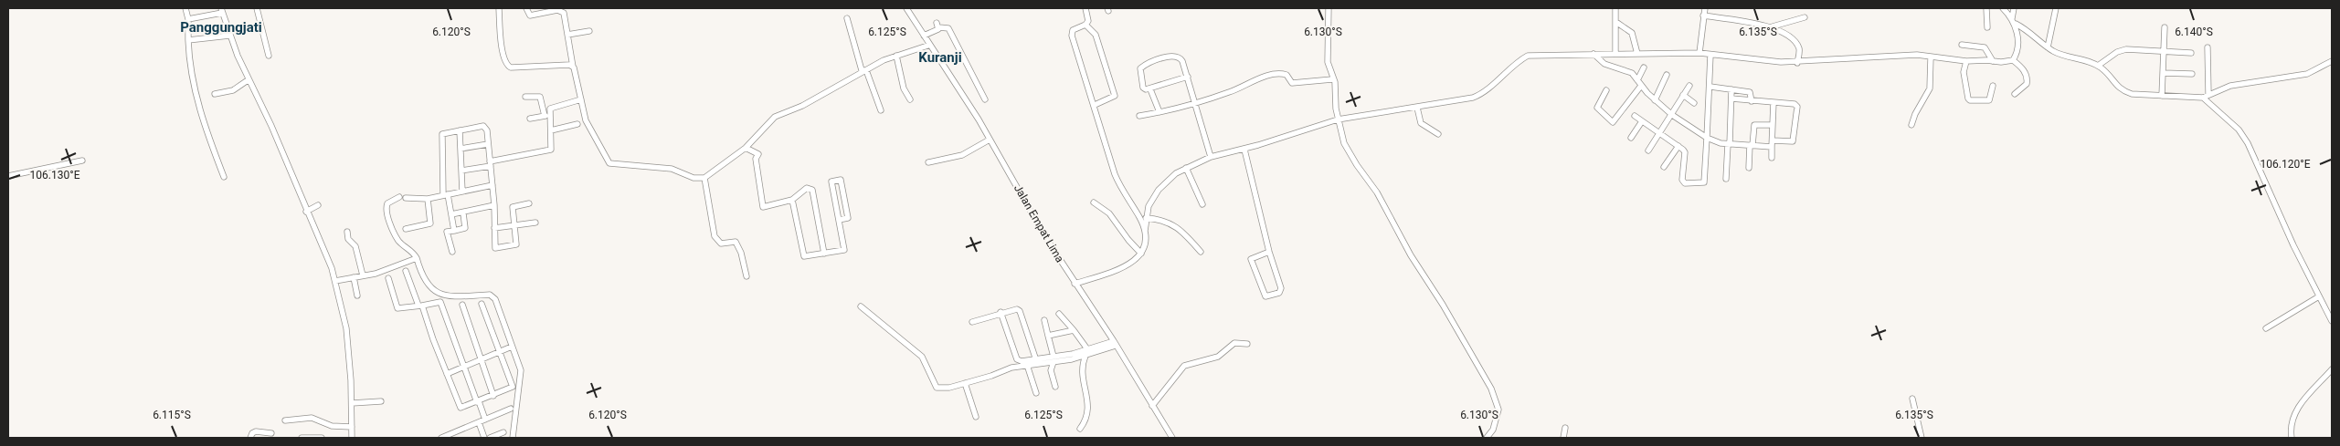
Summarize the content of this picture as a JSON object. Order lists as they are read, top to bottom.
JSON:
{
  "streets": {
    "street": ["Jalan Empat Lima"]
  },
  "districts": ["Panggungjati", "Kuranji"],
  "coordinates": [
    "6.120°S",
    "6.140°S",
    "6.125°S",
    "6.130°S",
    "6.135°S",
    "106.120°E",
    "106.130°E",
    "6.115°S"
  ]
}
